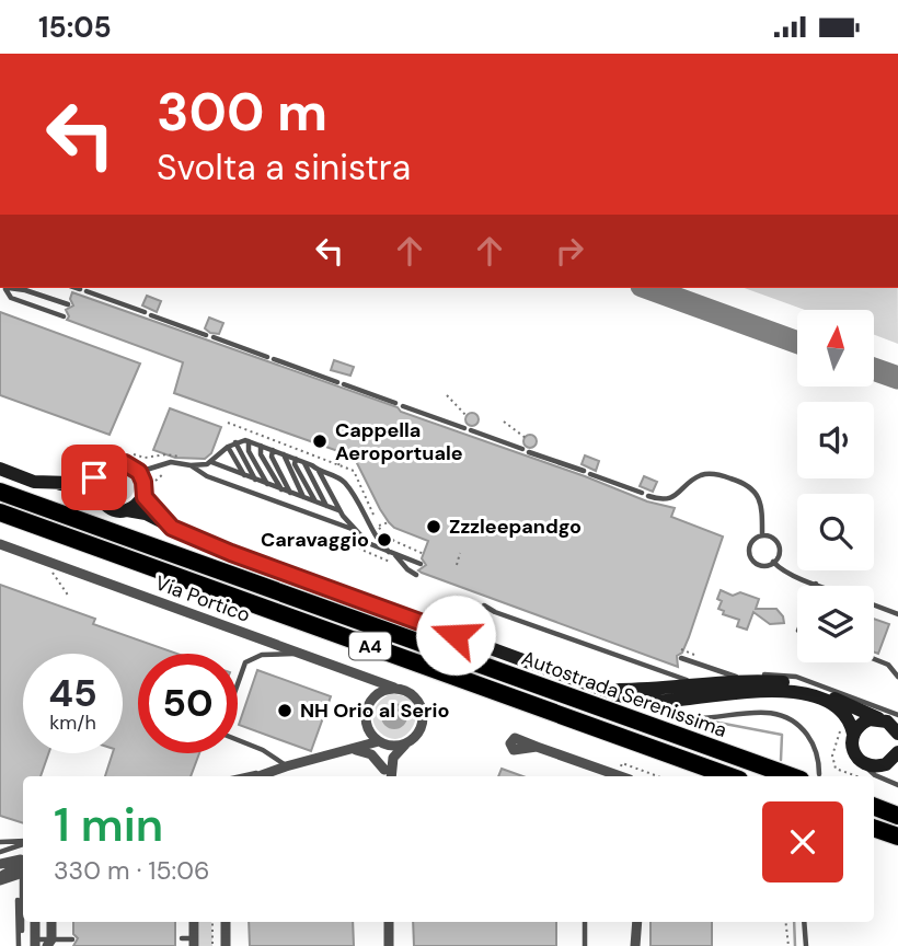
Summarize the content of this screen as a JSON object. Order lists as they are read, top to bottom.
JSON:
{
  "streets": {
    "highway": ["A4", "Autostrada Serenissima"],
    "street": ["Via Portico"]
  },
  "places": [
    "Cappella Aeroportuale",
    "Zzzleepandgo",
    "Caravaggio",
    "NH Orio al Serio"
  ],
  "north": "top",
  "page": {
    "status": "15:05",
    "turn": ["300 m", "Svolta a sinistra"],
    "speed": "45 km/h",
    "limit": "50",
    "heading": ["1 min", "330 m · 15:06"]
  }
}
